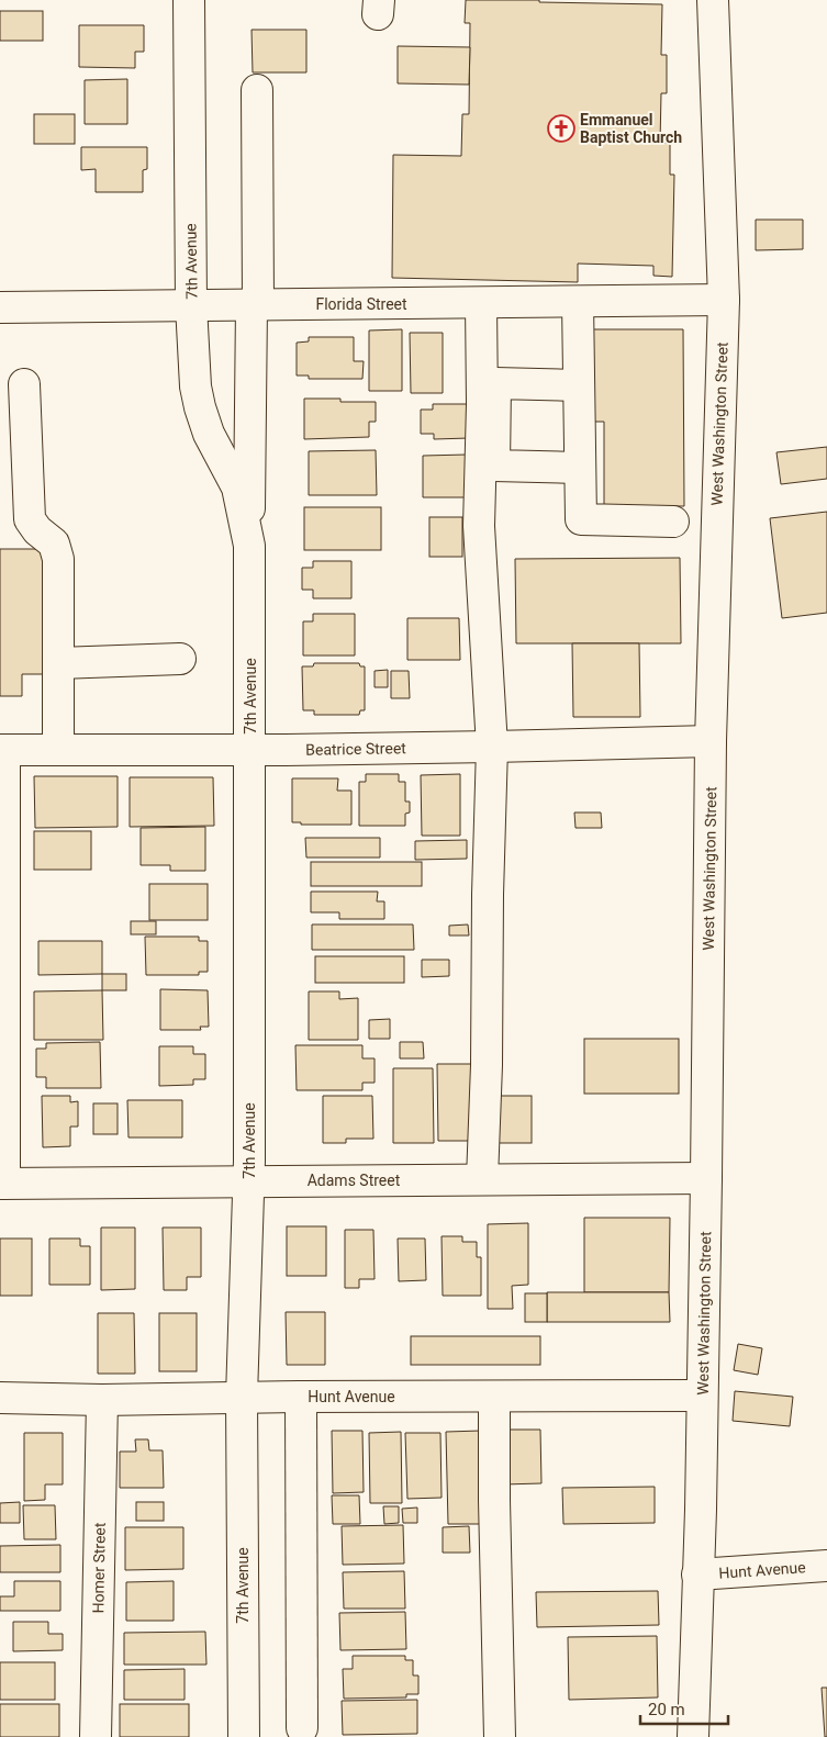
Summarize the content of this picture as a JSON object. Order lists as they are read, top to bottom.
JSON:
{
  "streets": {
    "street": [
      "7th Avenue",
      "Florida Street",
      "West Washington Street",
      "Beatrice Street",
      "Adams Street",
      "Hunt Avenue",
      "Homer Street"
    ]
  },
  "crossings": [
    ["7th Avenue", "Florida Street"],
    ["7th Avenue", "Beatrice Street"],
    ["7th Avenue", "Adams Street"],
    ["7th Avenue", "Hunt Avenue"],
    ["Florida Street", "West Washington Street"],
    ["West Washington Street", "Beatrice Street"],
    ["West Washington Street", "Adams Street"],
    ["West Washington Street", "Hunt Avenue"],
    ["Hunt Avenue", "Homer Street"]
  ],
  "places": {
    "church": ["Emmanuel Baptist Church"]
  },
  "scale_bar": "20 m"
}
